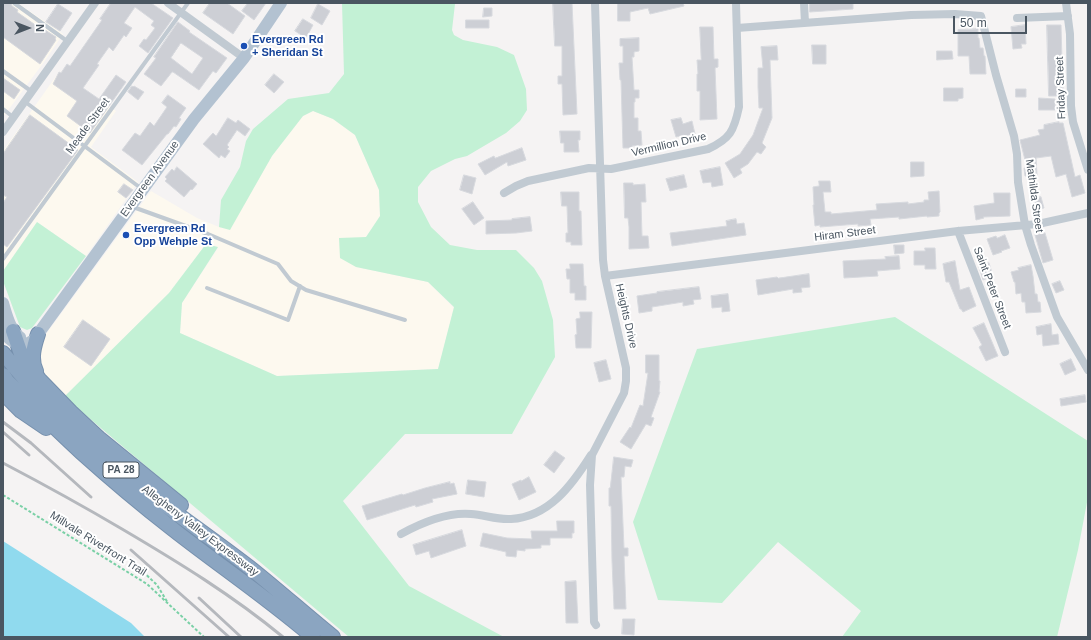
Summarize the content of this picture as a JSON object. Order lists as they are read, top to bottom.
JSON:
{
  "streets": {
    "highway": ["PA 28", "Allegheny Valley Expressway"],
    "main road": ["Evergreen Avenue"],
    "street": [
      "Friday Street",
      "Vermillion Drive",
      "Mathilda Street",
      "Hiram Street",
      "Saint Peter Street",
      "Heights Drive"
    ],
    "lane": ["Meade Street"],
    "path": ["Millvale Riverfront Trail"]
  },
  "crossings": [
    ["Vermillion Drive", "Heights Drive"],
    ["Mathilda Street", "Hiram Street"],
    ["Hiram Street", "Saint Peter Street"],
    ["Hiram Street", "Heights Drive"]
  ],
  "places": ["Evergreen Rd + Sheridan St", "Evergreen Rd Opp Wehple St"],
  "scale_bar": "50 m",
  "north": "right"
}
